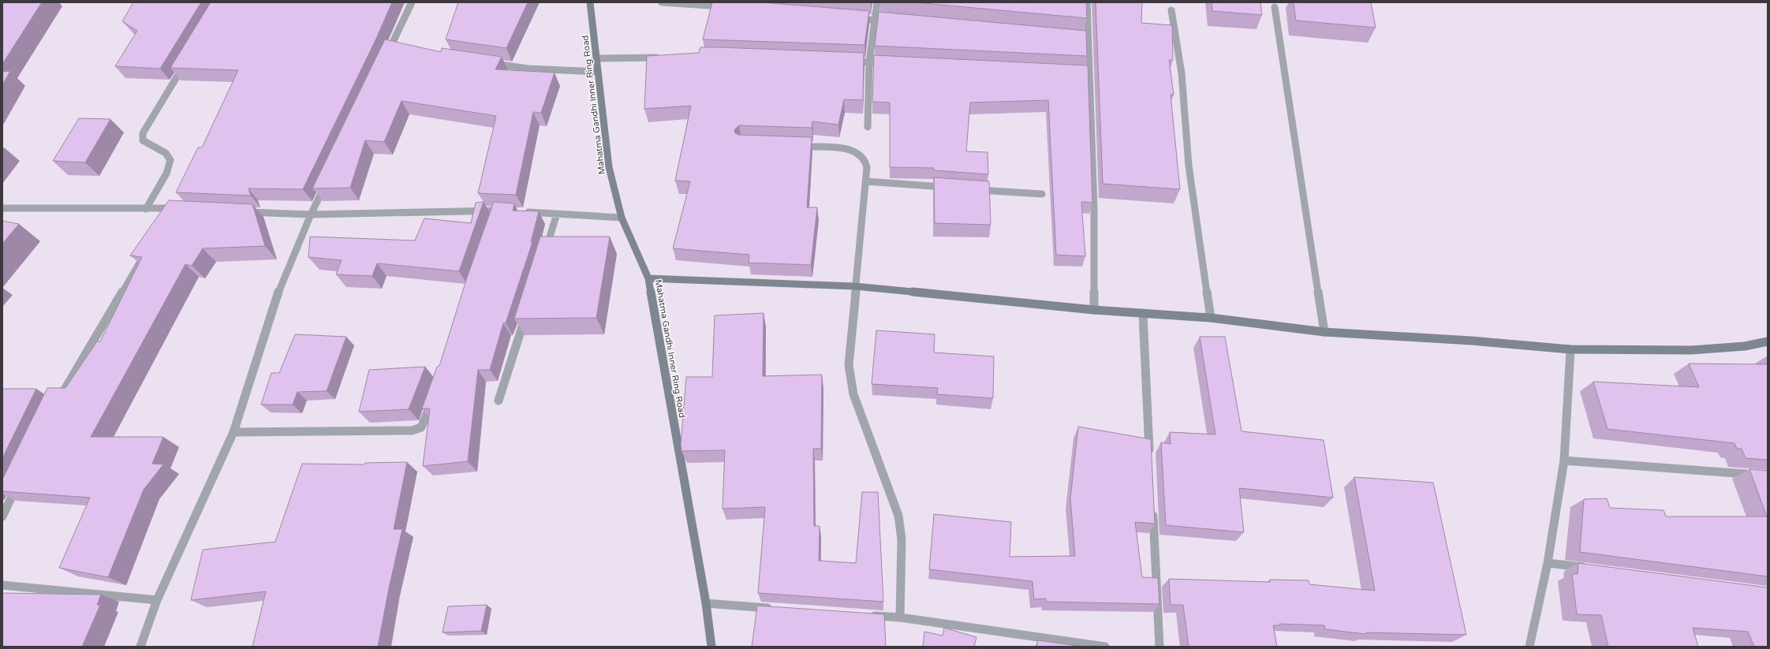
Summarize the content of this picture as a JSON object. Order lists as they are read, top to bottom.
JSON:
{
  "streets": {
    "main road": ["Mahatma Gandhi Inner Ring Road"]
  }
}
